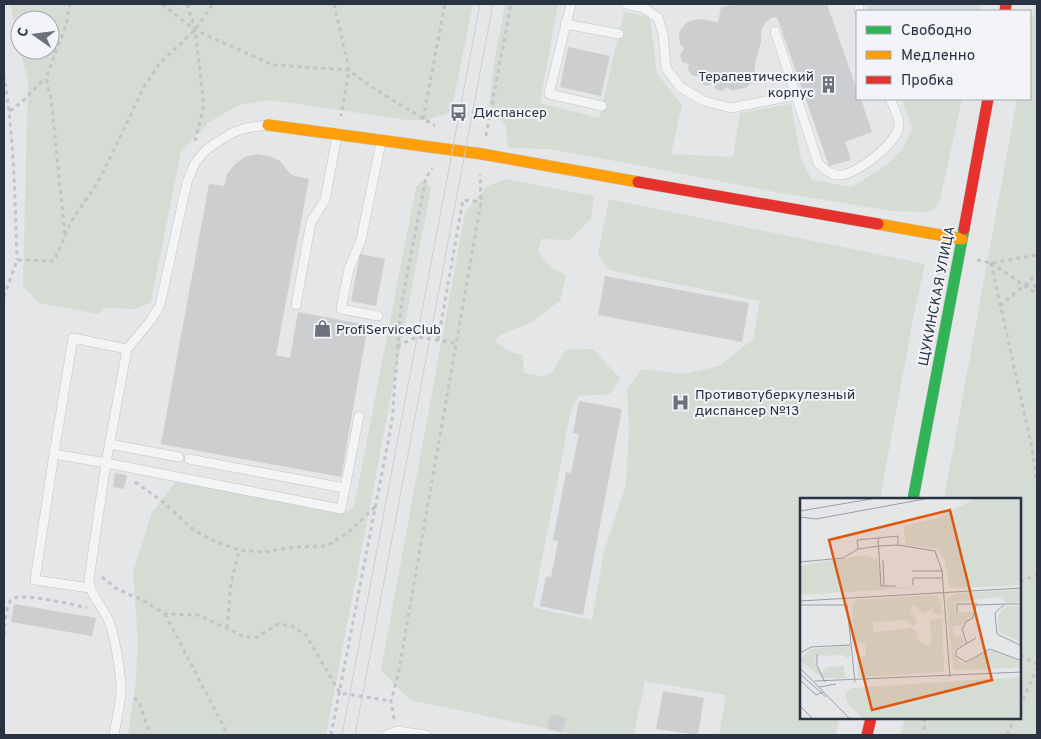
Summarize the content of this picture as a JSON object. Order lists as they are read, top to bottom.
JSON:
{
  "streets": {
    "street": ["ЩУКИНСКАЯ УЛИЦА"]
  },
  "places": {
    "building": ["Терапевтический корпус"],
    "bus stop": ["Диспансер"],
    "shop": ["ProfiServiceClub"],
    "hospital": ["Противотуберкулезный диспансер №13"]
  },
  "legend": ["Свободно", "Медленно", "Пробка"],
  "north": "left"
}
